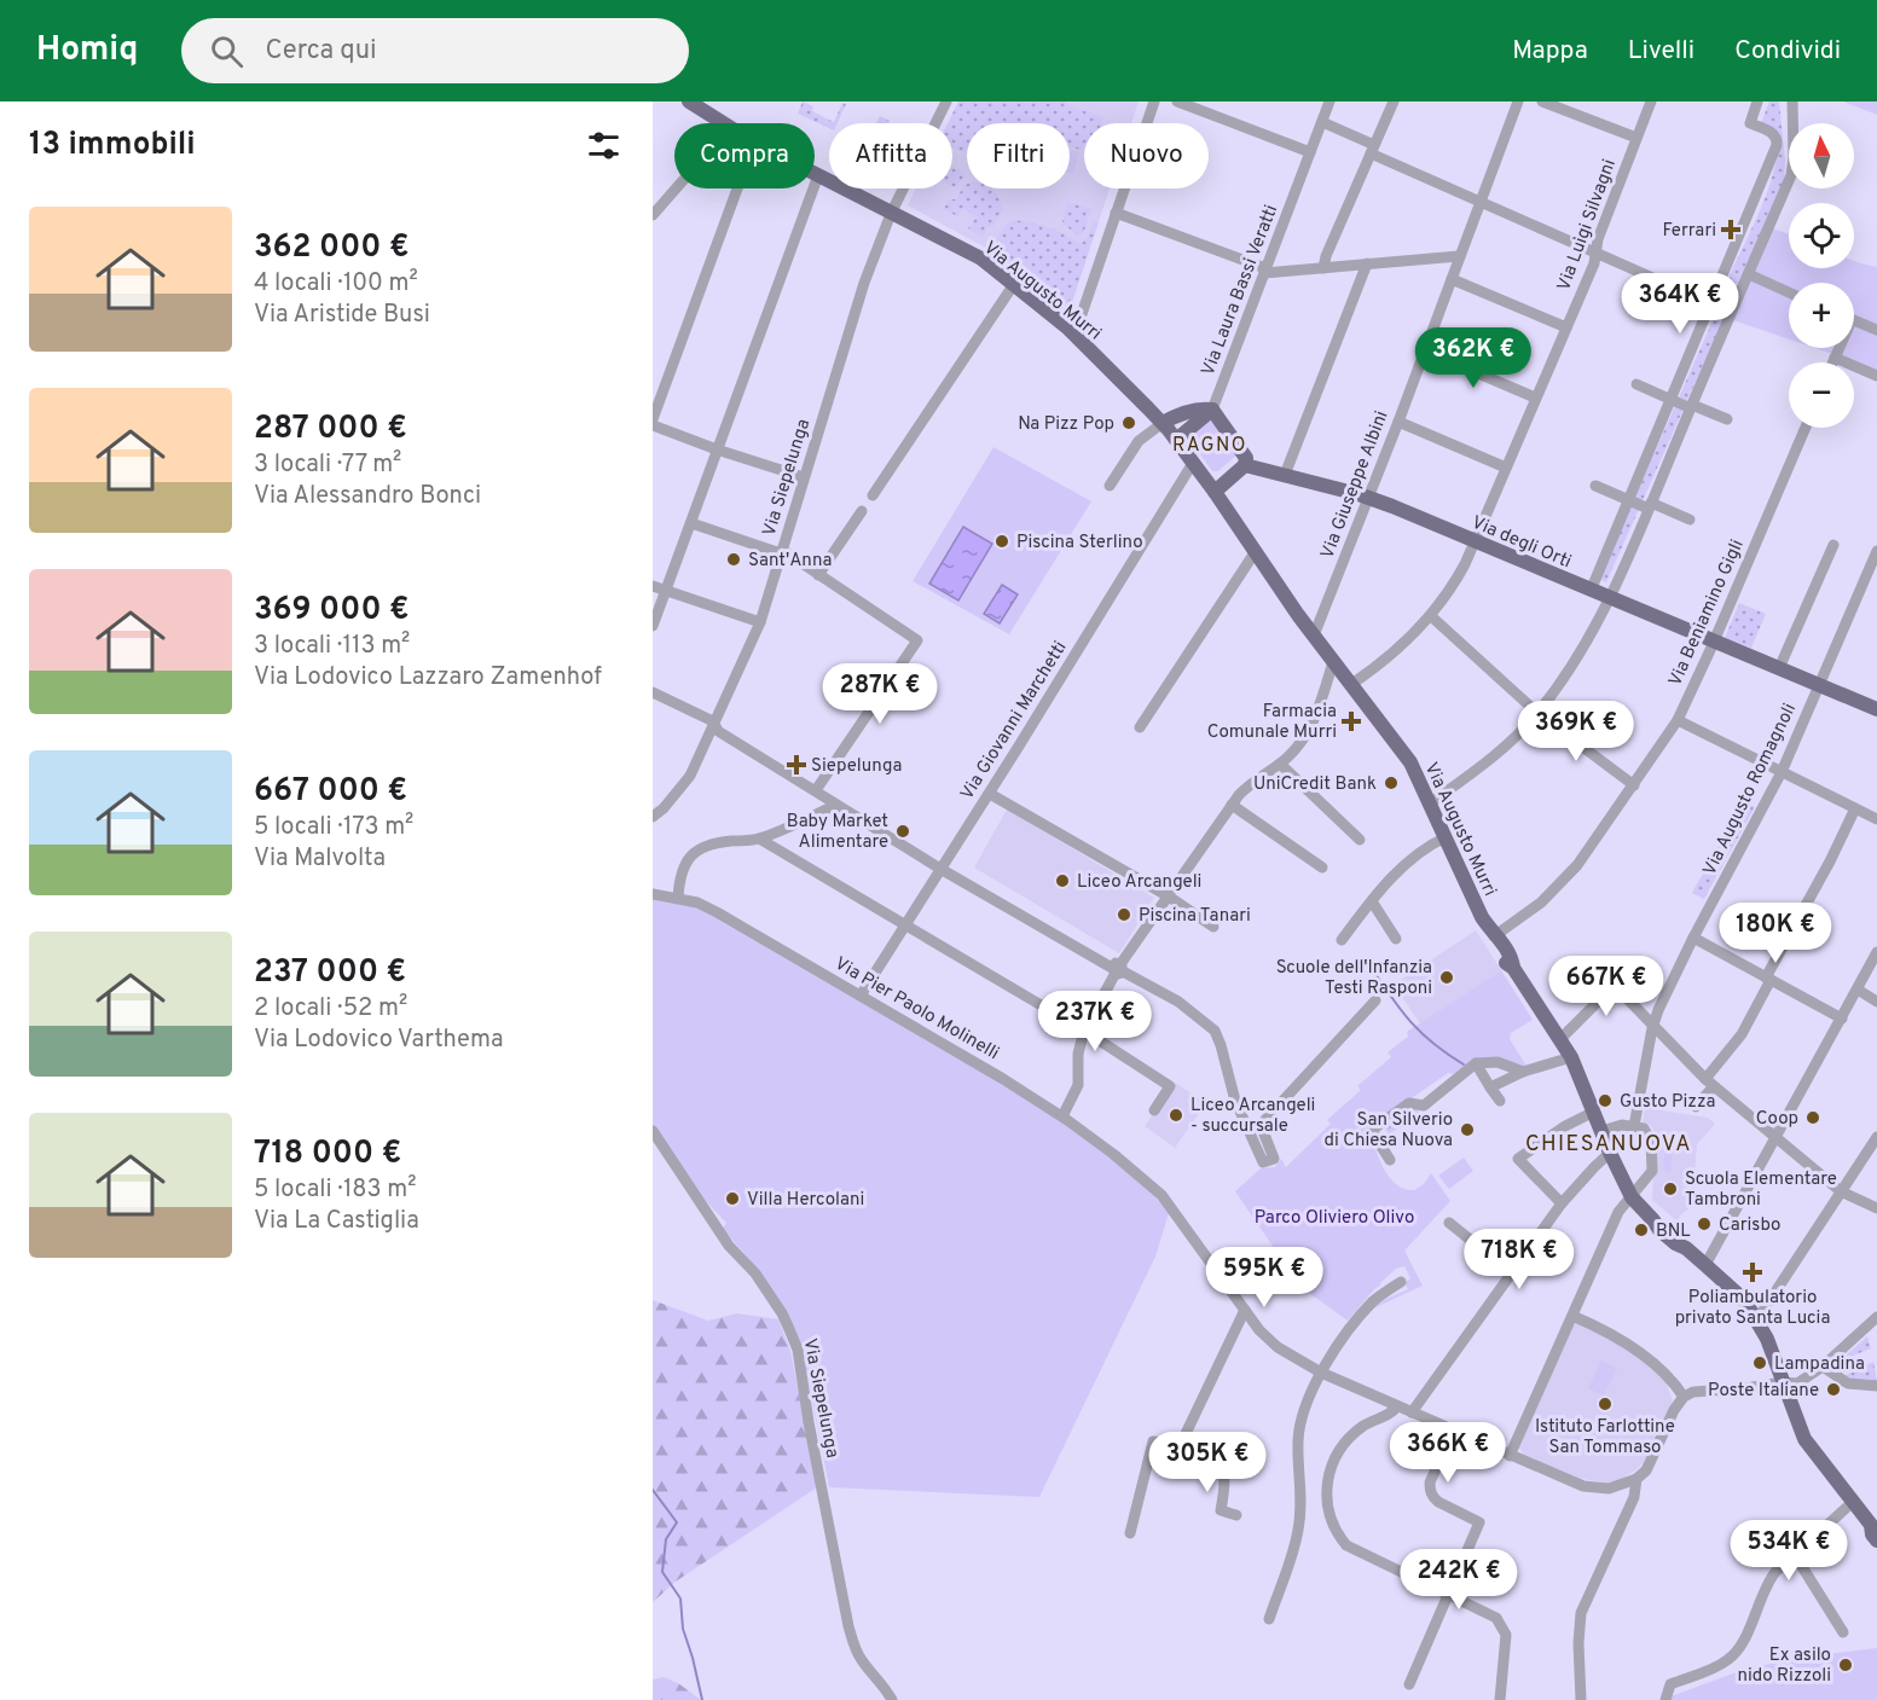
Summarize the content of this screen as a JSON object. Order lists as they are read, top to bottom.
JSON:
{
  "streets": {
    "main road": ["Via Augusto Murri", "Via degli Orti"],
    "street": [
      "Via Luigi Silvagni",
      "Via Laura Bassi Veratti",
      "Via Siepelunga",
      "Via Giuseppe Albini",
      "Via Beniamino Gigli",
      "Via Giovanni Marchetti",
      "Via Augusto Romagnoli",
      "Via Pier Paolo Molinelli"
    ]
  },
  "crossings": [
    ["Via Luigi Silvagni", "Via Augusto Murri"],
    ["Via Luigi Silvagni", "Via degli Orti"],
    ["Via Augusto Murri", "Via Siepelunga"],
    ["Via Augusto Murri", "Via Giuseppe Albini"],
    ["Via Augusto Murri", "Via Beniamino Gigli"],
    ["Via Augusto Murri", "Via Giovanni Marchetti"],
    ["Via Giuseppe Albini", "Via degli Orti"],
    ["Via degli Orti", "Via Beniamino Gigli"],
    ["Via degli Orti", "Via Augusto Romagnoli"],
    ["Via Giovanni Marchetti", "Via Pier Paolo Molinelli"]
  ],
  "districts": ["RAGNO", "CHIESANUOVA"],
  "parks": ["Parco Oliviero Olivo"],
  "places": {
    "health": [
      "Ferrari",
      "Farmacia Comunale Murri",
      "Siepelunga",
      "Poliambulatorio privato Santa Lucia"
    ],
    "other": [
      "Na Pizz Pop",
      "Piscina Sterlino",
      "Sant'Anna",
      "UniCredit Bank",
      "Baby Market Alimentare",
      "Liceo Arcangeli",
      "Piscina Tanari",
      "Scuole dell'Infanzia Testi Rasponi",
      "Gusto Pizza",
      "Liceo Arcangeli - succursale",
      "Coop",
      "San Silverio di Chiesa Nuova",
      "Scuola Elementare Tambroni",
      "Villa Hercolani",
      "Carisbo",
      "BNL",
      "Lampadina",
      "Poste Italiane",
      "Istituto Farlottine San Tommaso",
      "Ex asilo nido Rizzoli"
    ]
  },
  "north": "top",
  "page": {
    "header": "Homiq",
    "search": "Cerca qui",
    "nav": ["Mappa", "Livelli", "Condividi"],
    "heading": "13 immobili",
    "map_buttons": ["+", "−"],
    "chip": [
      "Compra",
      "Affitta",
      "Filtri",
      "Nuovo"
    ],
    "list": [
      {
        "name": "362 000 €",
        "note": "4 locali · 100 m² · Via Aristide Busi"
      },
      {
        "name": "287 000 €",
        "note": "3 locali · 77 m² · Via Alessandro Bonci"
      },
      {
        "name": "369 000 €",
        "note": "3 locali · 113 m² · Via Lodovico Lazzaro Zamenhof"
      },
      {
        "name": "667 000 €",
        "note": "5 locali · 173 m² · Via Malvolta"
      },
      {
        "name": "237 000 €",
        "note": "2 locali · 52 m² · Via Lodovico Varthema"
      },
      {
        "name": "718 000 €",
        "note": "5 locali · 183 m² · Via La Castiglia"
      }
    ],
    "price": [
      "364K €",
      "362K €",
      "287K €",
      "369K €",
      "180K €",
      "667K €",
      "237K €",
      "718K €",
      "595K €",
      "366K €",
      "305K €",
      "534K €",
      "242K €"
    ]
  }
}
